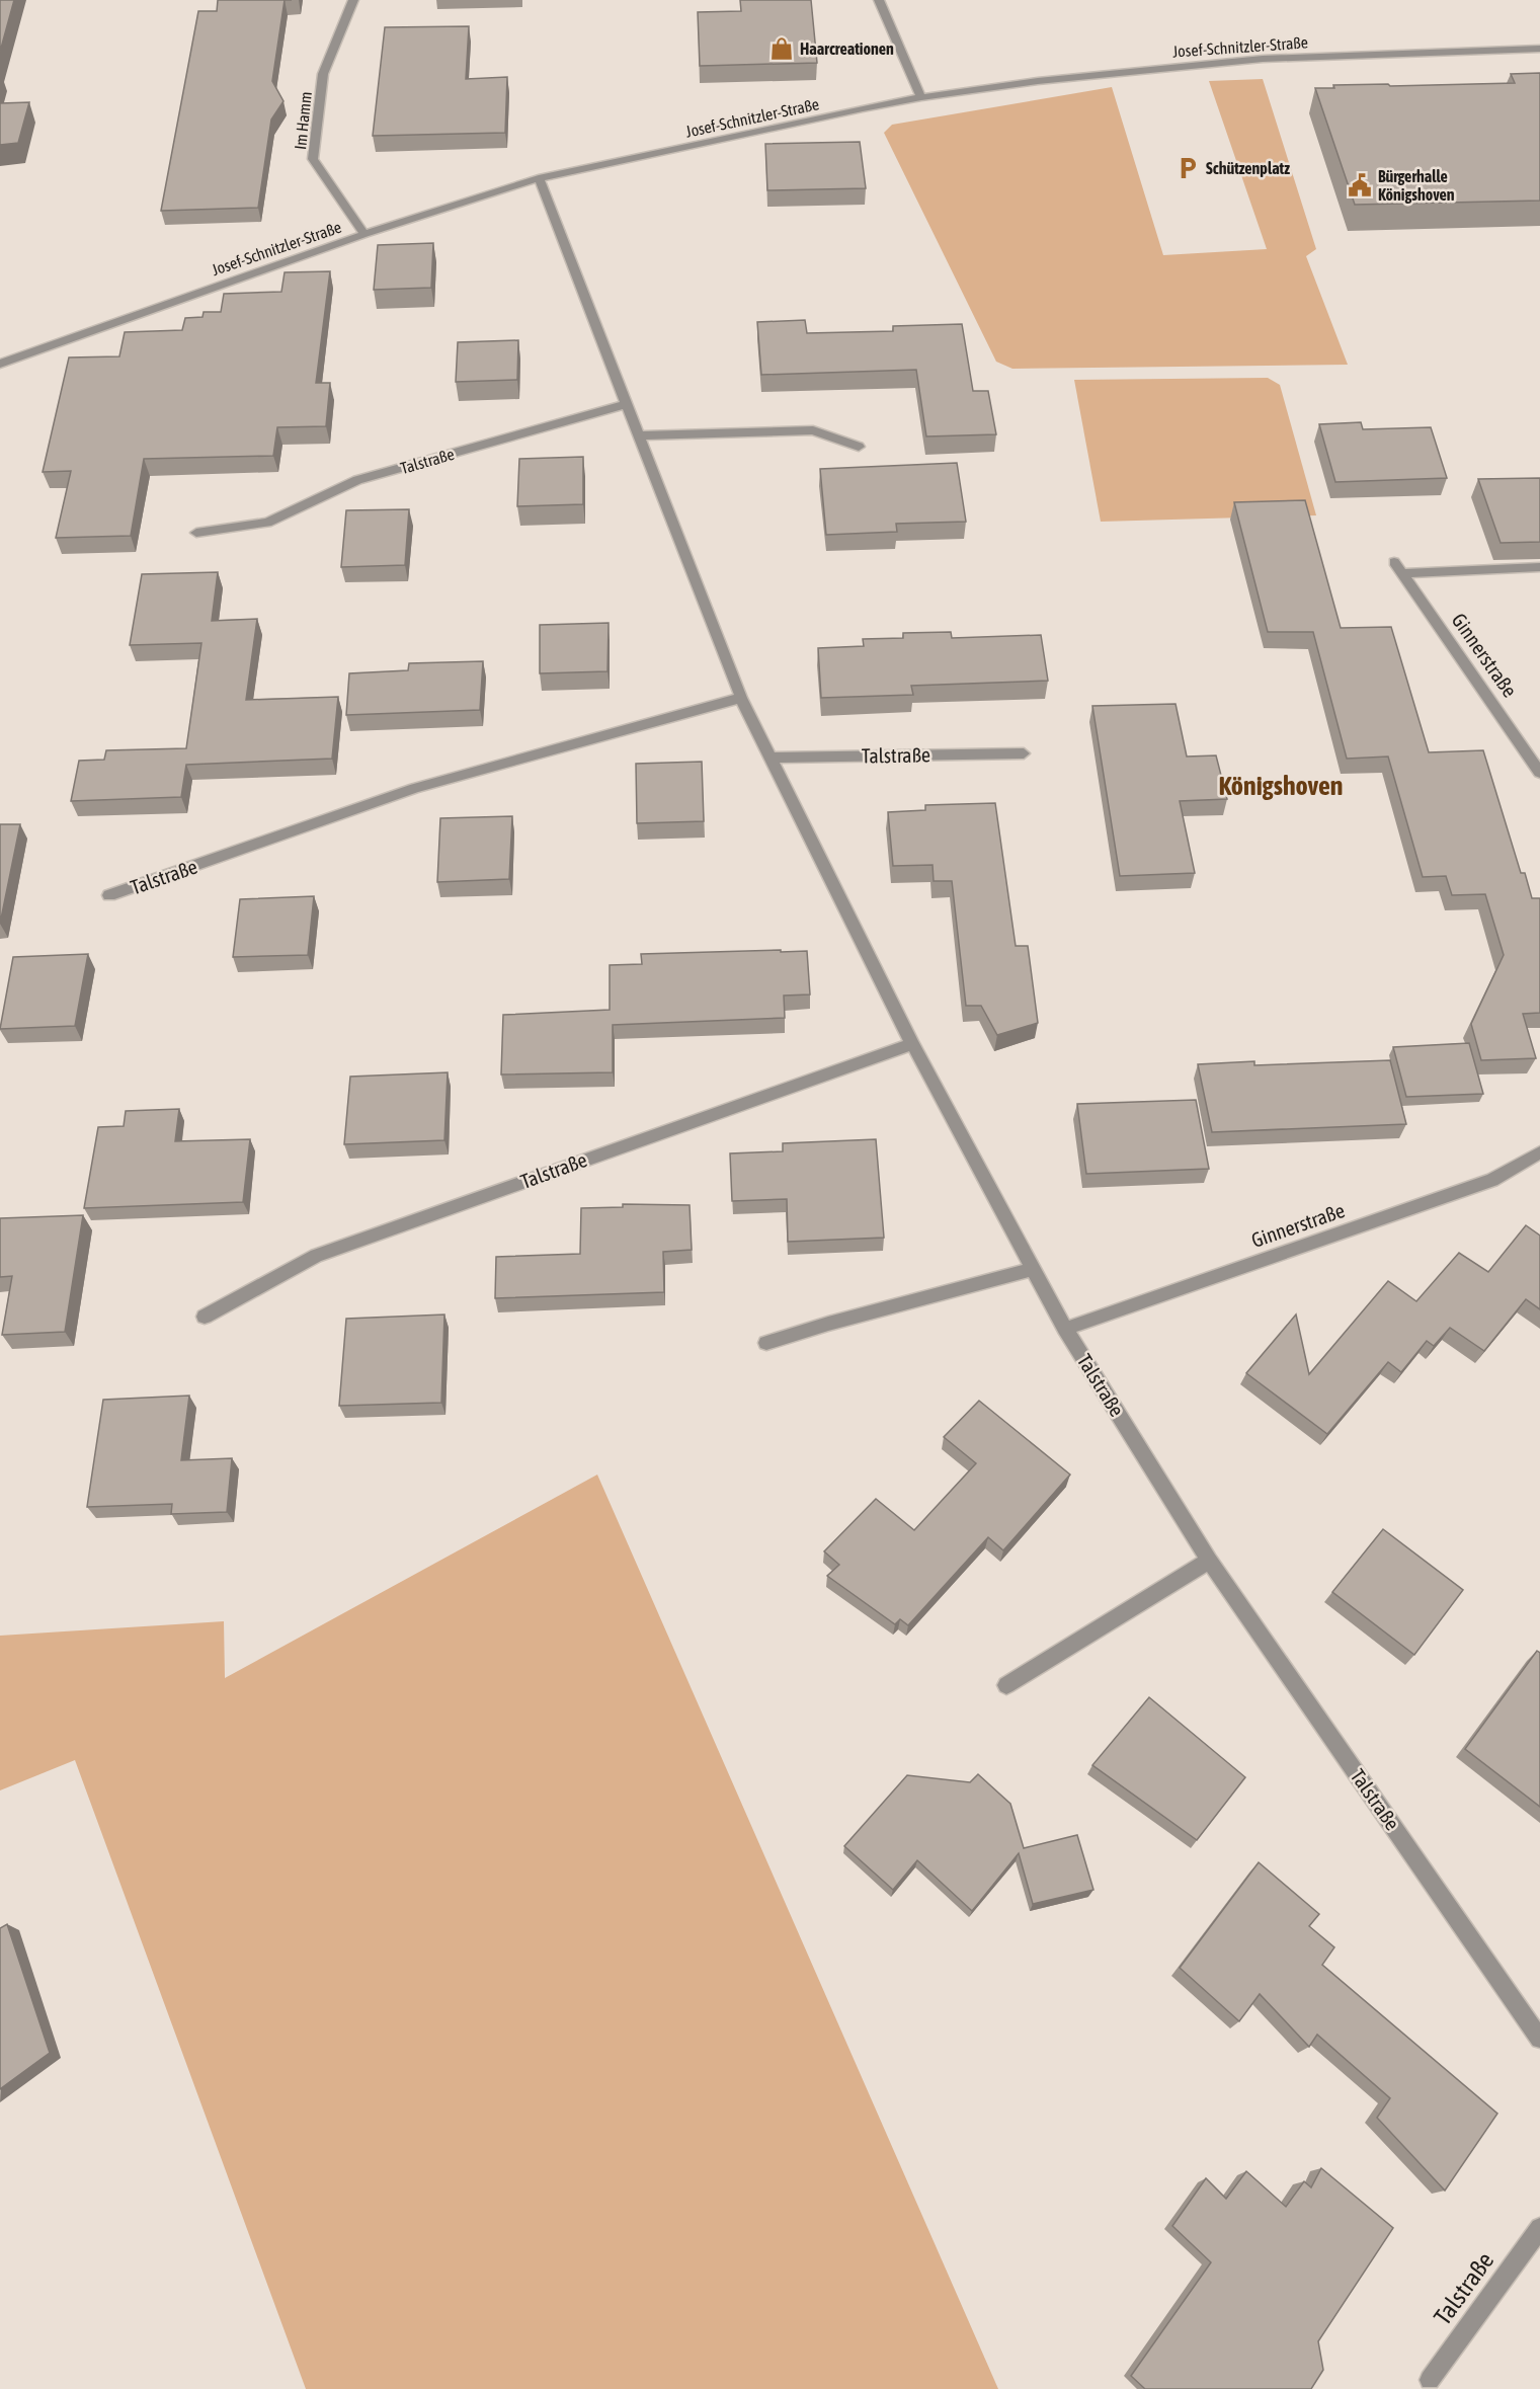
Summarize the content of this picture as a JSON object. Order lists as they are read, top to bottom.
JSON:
{
  "streets": {
    "street": [
      "Josef-Schnitzler-Straße",
      "Im Hamm",
      "Talstraße",
      "Ginnerstraße"
    ]
  },
  "crossings": [
    ["Josef-Schnitzler-Straße", "Im Hamm"],
    ["Josef-Schnitzler-Straße", "Talstraße"],
    ["Talstraße", "Ginnerstraße"]
  ],
  "districts": ["Königshoven"],
  "places": {
    "shop": ["Haarcreationen"],
    "parking": ["Schützenplatz"],
    "public building": ["Bürgerhalle Königshoven"]
  }
}
